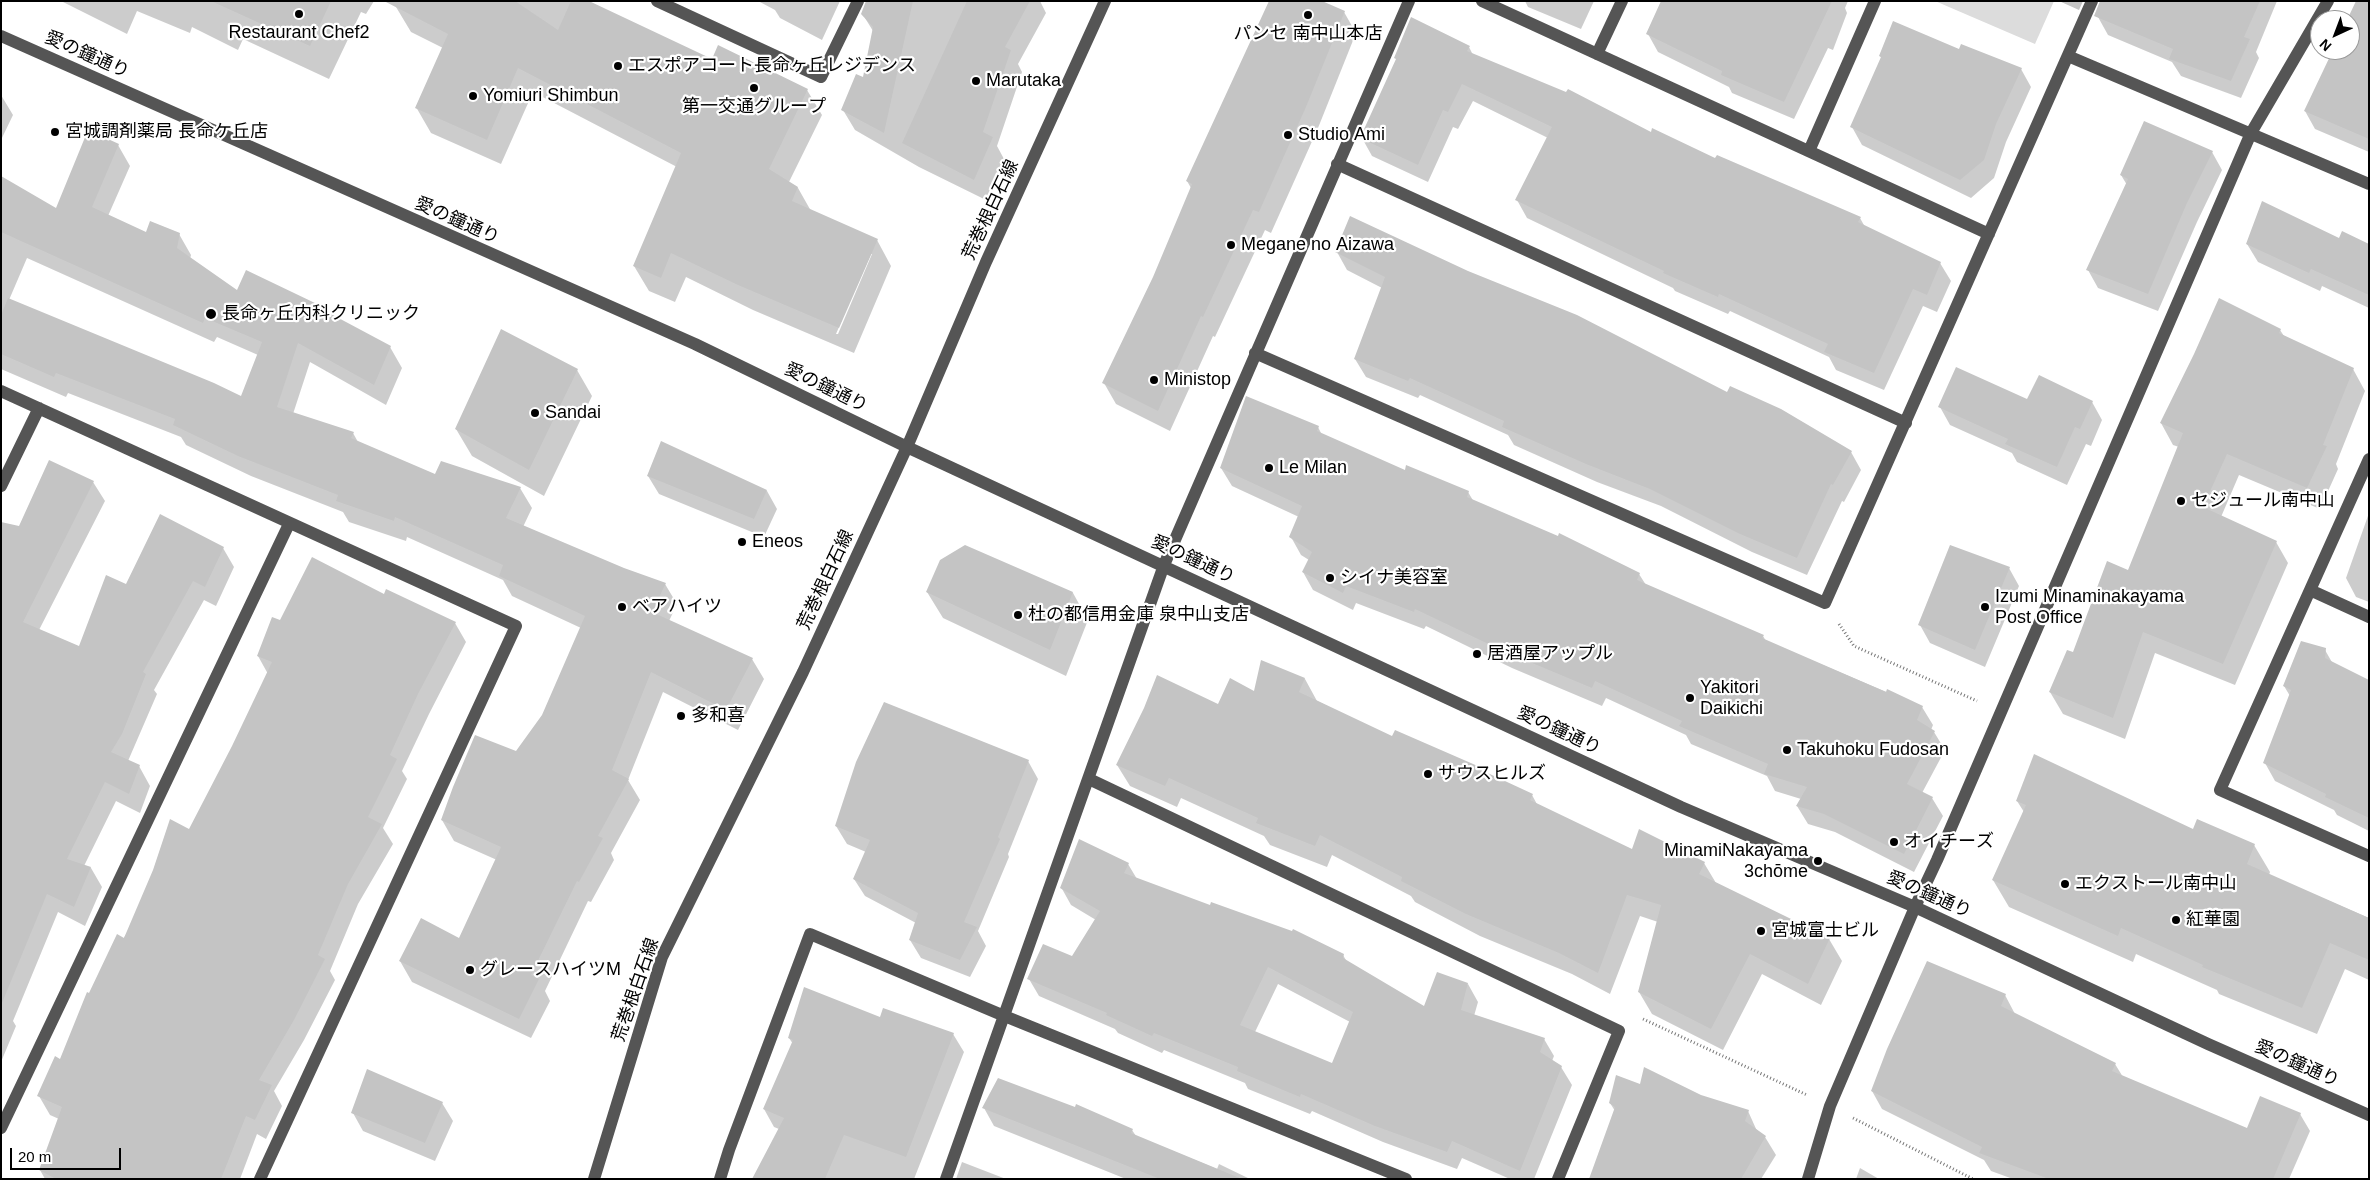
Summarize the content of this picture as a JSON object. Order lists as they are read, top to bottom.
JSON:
{
  "streets": {
    "street": ["愛の鐘通り", "荒巻根白石線"]
  },
  "crossings": [
    ["愛の鐘通り", "荒巻根白石線"]
  ],
  "places": [
    "Restaurant Chef2",
    "パンセ 南中山本店",
    "エスポアコート長命ヶ丘レジデンス",
    "Marutaka",
    "第一交通グループ",
    "Yomiuri Shimbun",
    "宮城調剤薬局 長命ケ丘店",
    "Studio Ami",
    "Megane no Aizawa",
    "長命ヶ丘内科クリニック",
    "Ministop",
    "Sandai",
    "Le Milan",
    "セジュール南中山",
    "Eneos",
    "シイナ美容室",
    "ベアハイツ",
    "Izumi Minaminakayama Post Office",
    "杜の都信用金庫 泉中山支店",
    "居酒屋アップル",
    "Yakitori Daikichi",
    "多和喜",
    "Takuhoku Fudosan",
    "サウスヒルズ",
    "オイチーズ",
    "MinamiNakayama 3chōme",
    "エクストール南中山",
    "紅華園",
    "宮城富士ビル",
    "グレースハイツM"
  ],
  "scale_bar": "20 m",
  "north": "bottom left"
}
